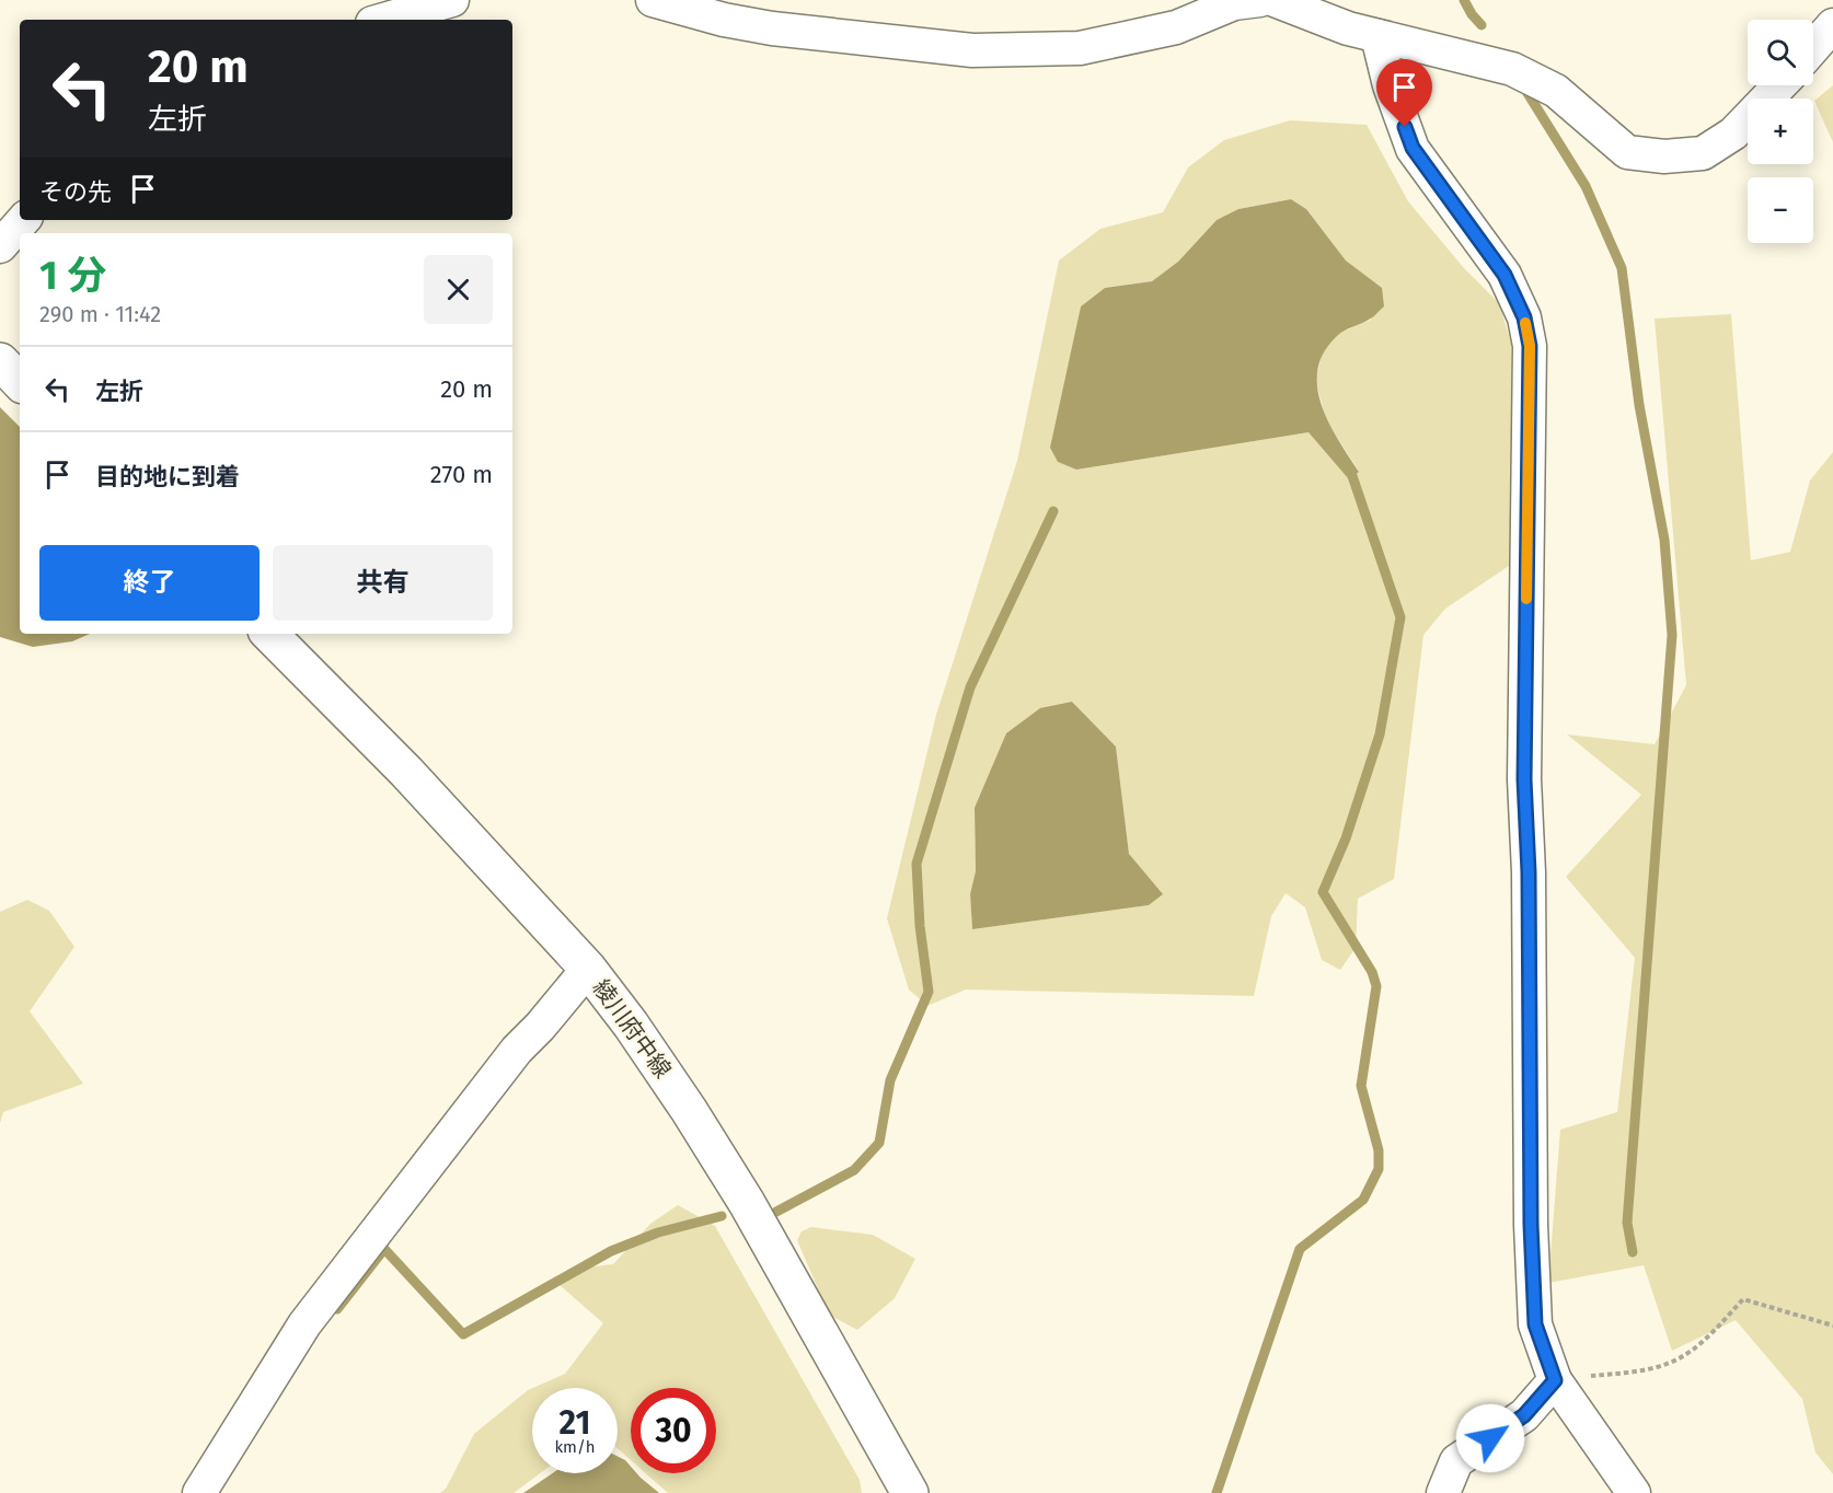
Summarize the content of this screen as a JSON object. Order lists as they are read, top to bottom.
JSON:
{
  "streets": {
    "main road": ["綾川府中線"]
  },
  "page": {
    "map_buttons": ["+", "−"],
    "turn": ["20 m", "左折"],
    "then": "その先",
    "heading": ["1 分", "290 m · 11:42"],
    "list": [
      {
        "name": "左折",
        "value": "20 m"
      },
      {
        "name": "目的地に到着",
        "value": "270 m"
      }
    ],
    "buttons": ["終了", "共有"],
    "speed": "21 km/h",
    "limit": "30"
  }
}
